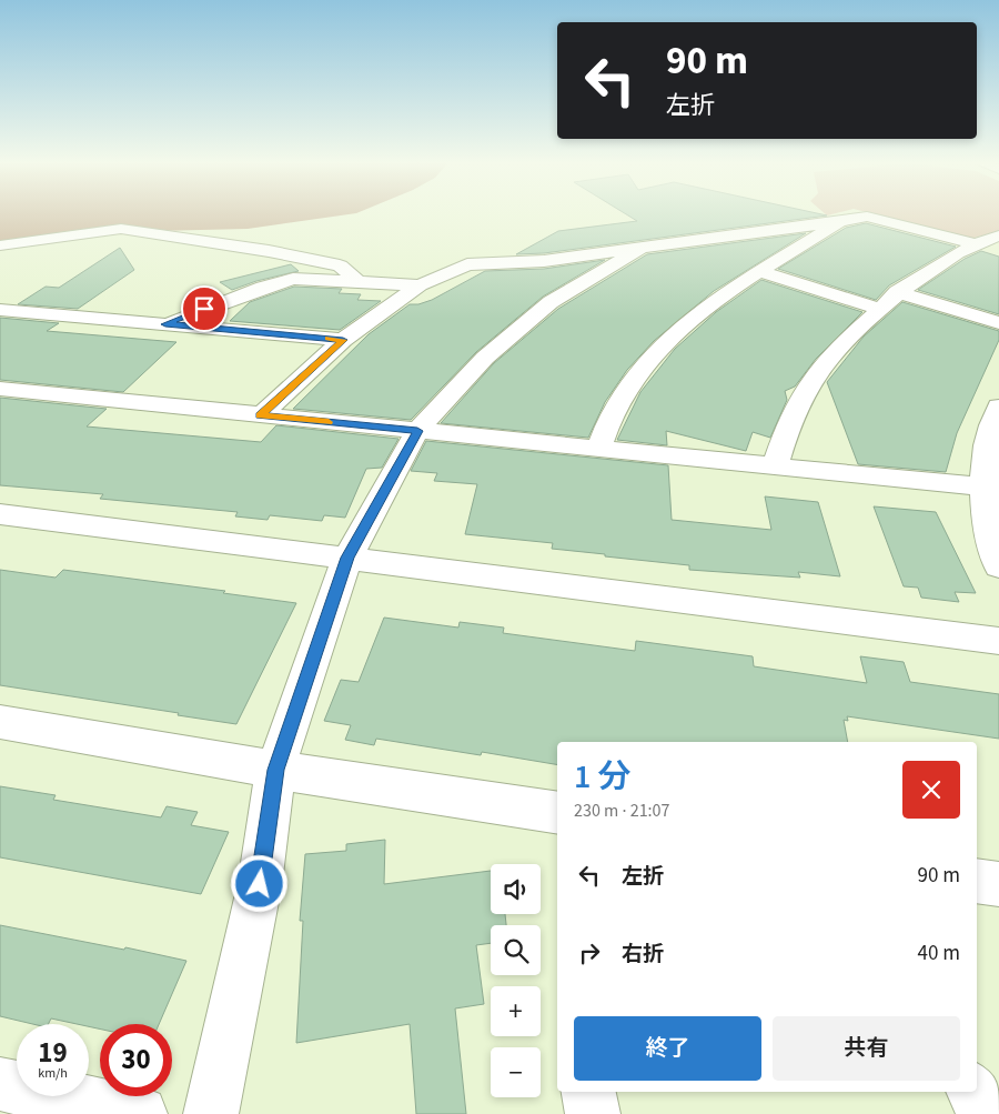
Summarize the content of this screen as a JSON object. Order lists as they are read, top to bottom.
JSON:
{
  "page": {
    "turn": ["90 m", "左折"],
    "heading": ["1 分", "230 m · 21:07"],
    "list": [
      {
        "name": "左折",
        "value": "90 m"
      },
      {
        "name": "右折",
        "value": "40 m"
      }
    ],
    "map_buttons": ["+", "−"],
    "buttons": ["終了", "共有"],
    "speed": "19 km/h",
    "limit": "30"
  }
}
